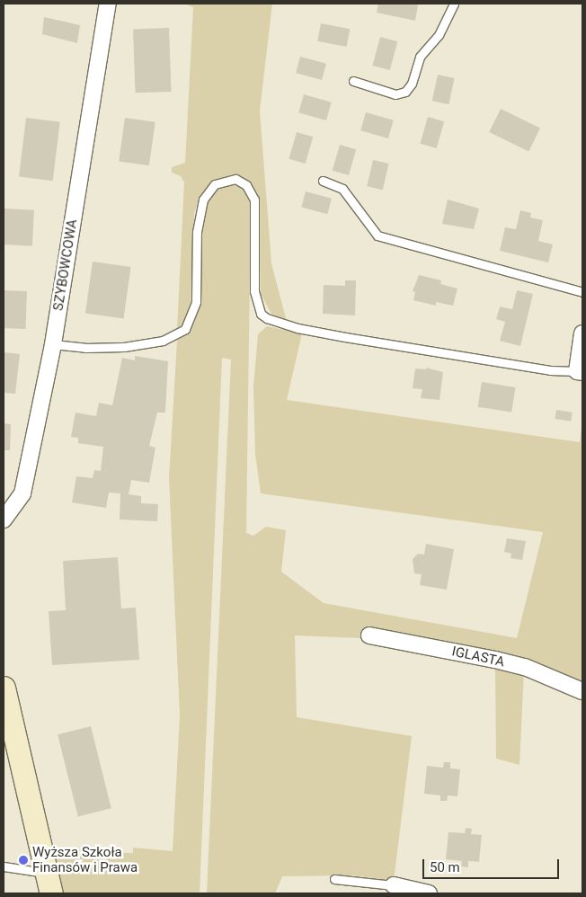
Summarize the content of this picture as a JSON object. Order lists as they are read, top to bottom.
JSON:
{
  "streets": {
    "street": ["SZYBOWCOWA", "IGLASTA"]
  },
  "places": ["Wyższa Szkoła Finansów i Prawa"],
  "scale_bar": "50 m"
}
